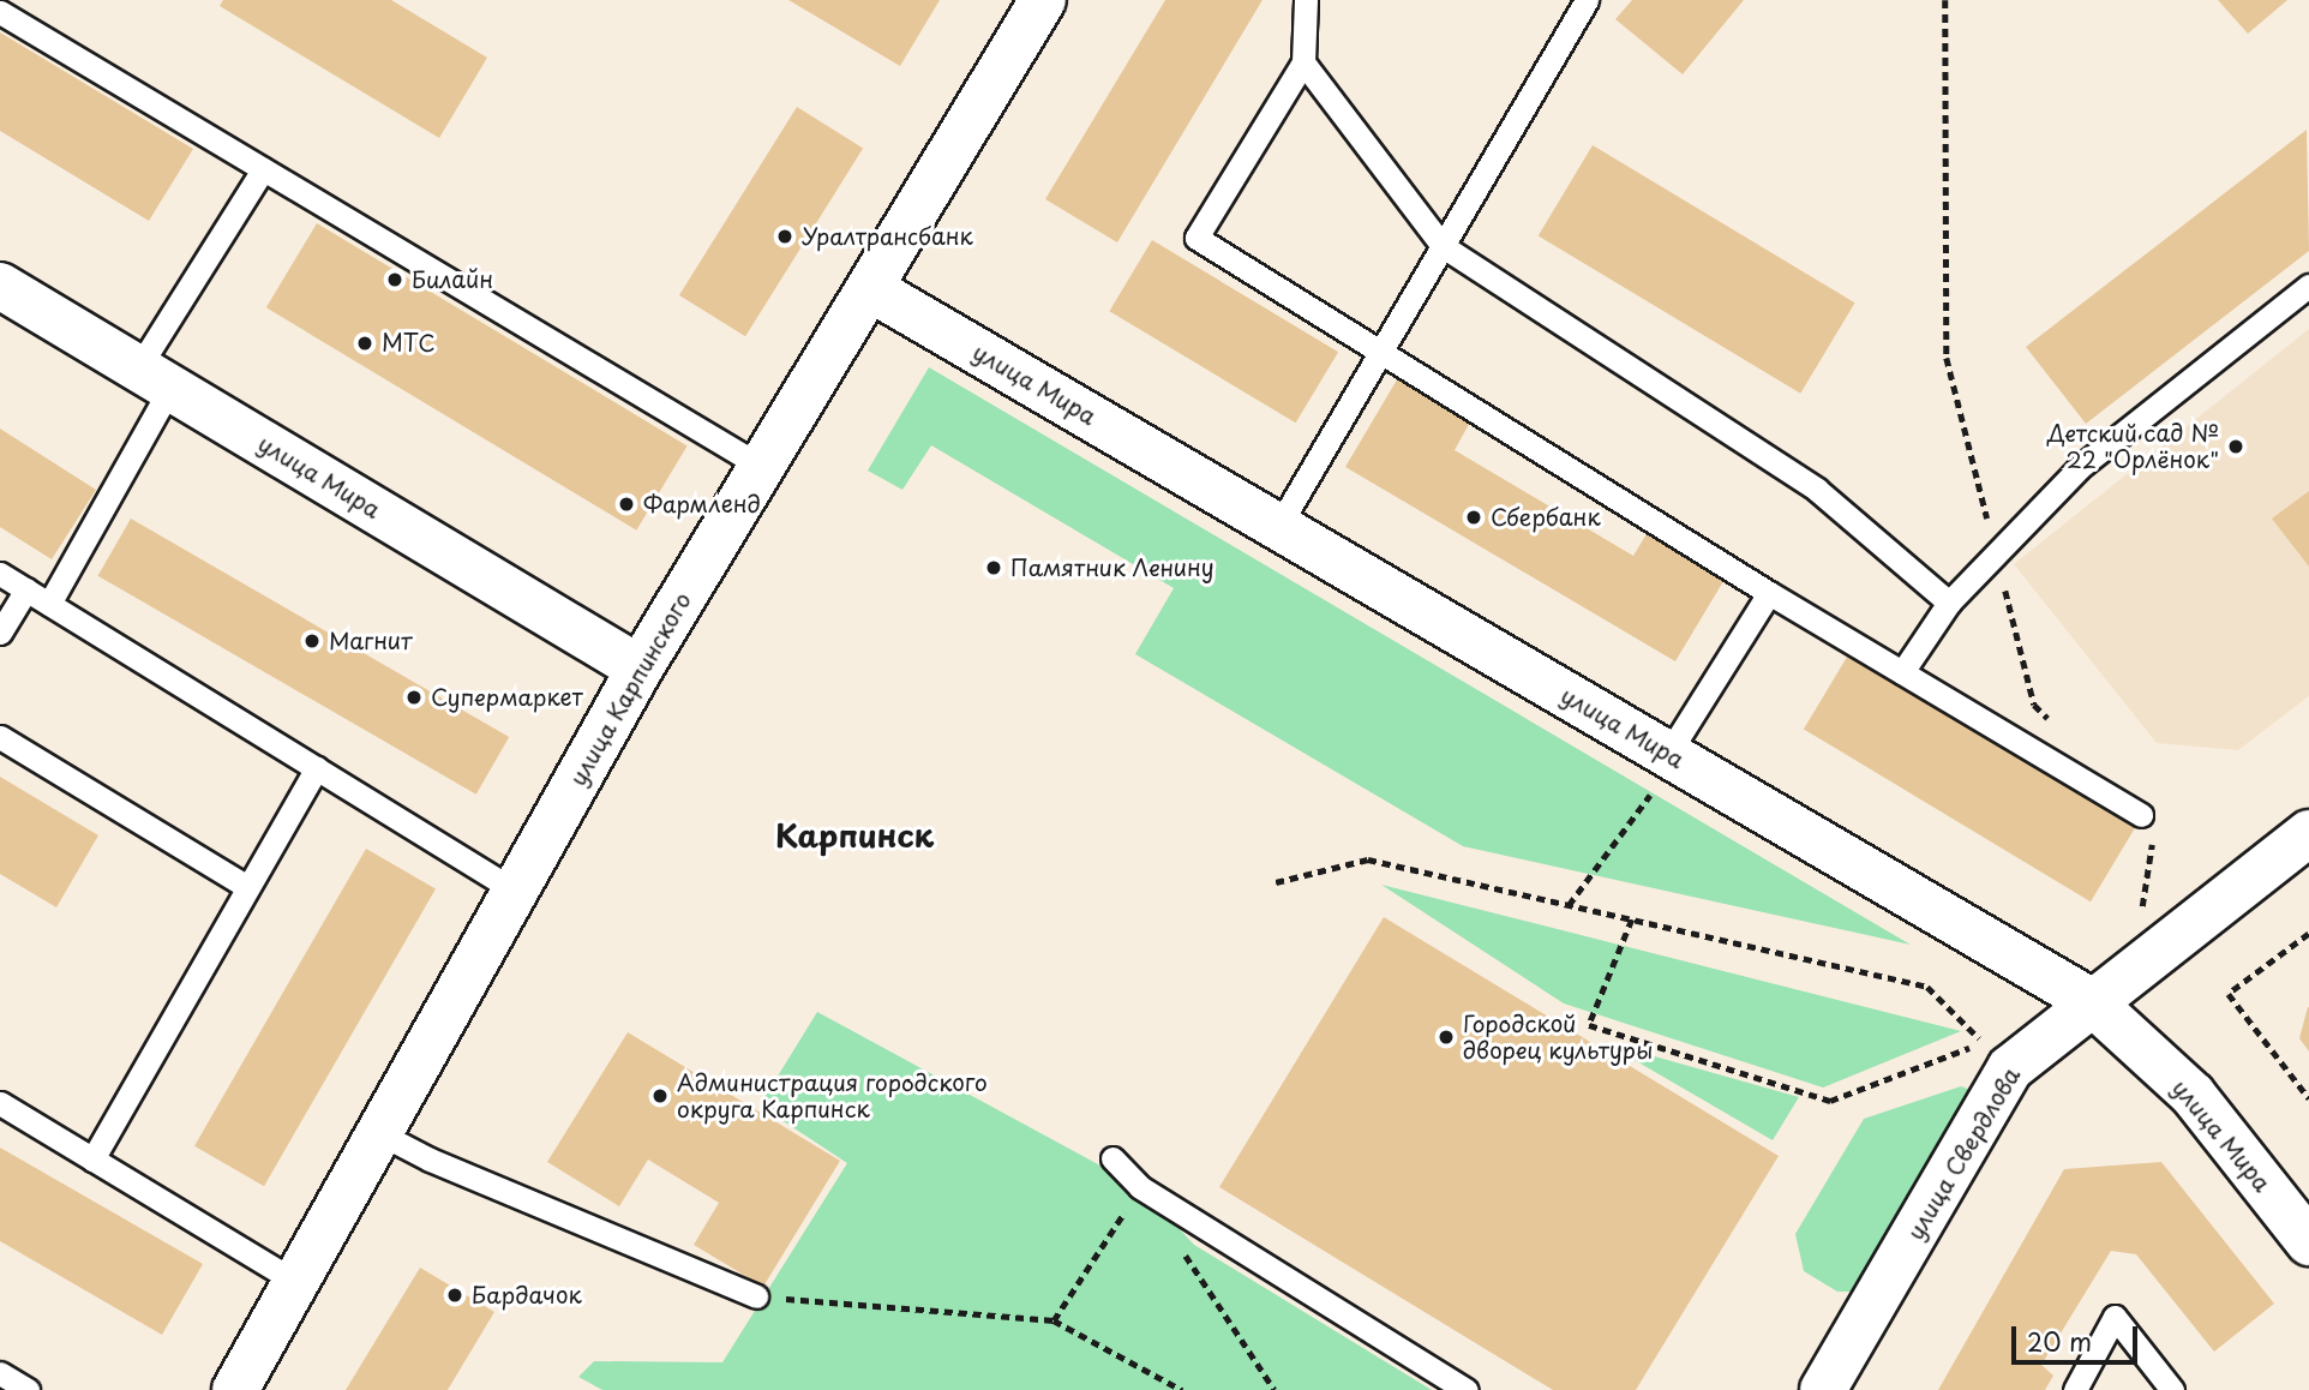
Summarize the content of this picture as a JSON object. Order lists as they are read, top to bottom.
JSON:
{
  "streets": {
    "main road": ["улица Мира", "улица Карпинского", "улица Свердлова"]
  },
  "crossings": [
    ["улица Мира", "улица Карпинского"],
    ["улица Мира", "улица Свердлова"]
  ],
  "districts": ["Карпинск"],
  "places": [
    "Уралтрансбанк",
    "Билайн",
    "МТС",
    "Детский сад № 22 \"Орлёнок\"",
    "Фармленд",
    "Сбербанк",
    "Памятник Ленину",
    "Магнит",
    "Супермаркет",
    "Городской дворец культуры",
    "Администрация городского округа Карпинск",
    "Бардачок"
  ],
  "scale_bar": "20 m"
}
